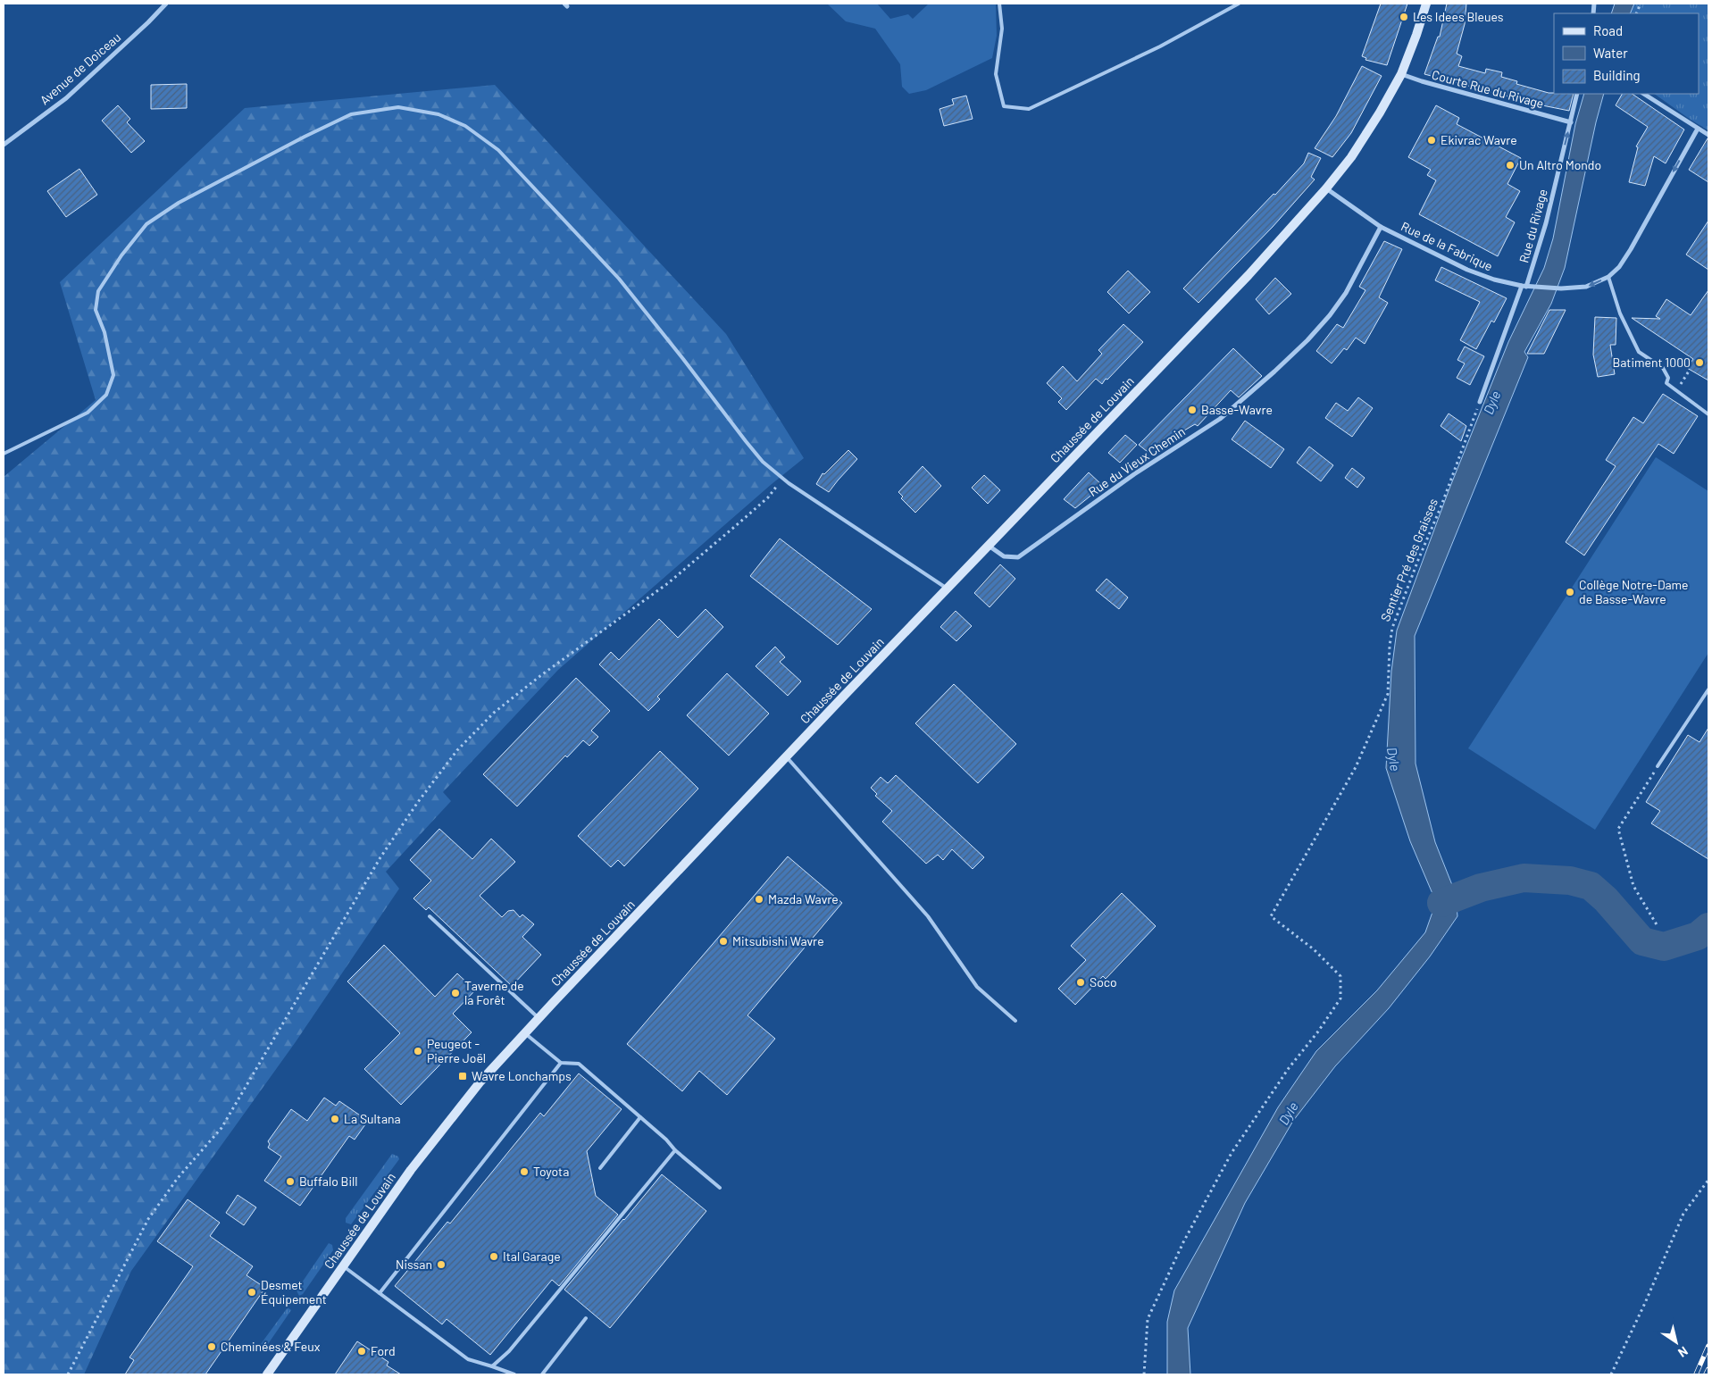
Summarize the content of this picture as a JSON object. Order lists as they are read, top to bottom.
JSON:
{
  "streets": {
    "main road": ["Chaussée de Louvain"],
    "street": [
      "Avenue de Doiceau",
      "Courte Rue du Rivage",
      "Rue du Rivage",
      "Rue de la Fabrique",
      "Rue du Vieux Chemin"
    ],
    "path": ["Sentier Pré des Graisses"]
  },
  "crossings": [
    ["Courte Rue du Rivage", "Rue du Rivage"],
    ["Courte Rue du Rivage", "Chaussée de Louvain"],
    ["Rue du Rivage", "Rue de la Fabrique"],
    ["Rue du Rivage", "Sentier Pré des Graisses"],
    ["Rue de la Fabrique", "Chaussée de Louvain"],
    ["Rue de la Fabrique", "Rue du Vieux Chemin"],
    ["Chaussée de Louvain", "Rue du Vieux Chemin"]
  ],
  "one_way": ["Rue du Rivage", "Rue de la Fabrique"],
  "water": ["Dyle"],
  "places": {
    "other": [
      "Les Idees Bleues",
      "Ekivrac Wavre",
      "Un Altro Mondo",
      "Batiment 1000",
      "Basse-Wavre",
      "Collège Notre-Dame de Basse-Wavre",
      "Mazda Wavre",
      "Mitsubishi Wavre",
      "Soco",
      "Taverne de la Forêt",
      "Peugeot - Pierre Joël",
      "La Sultana",
      "Toyota",
      "Buffalo Bill",
      "Ital Garage",
      "Nissan",
      "Desmet Équipement",
      "Cheminées & Feux",
      "Ford"
    ],
    "transit": ["Wavre Lonchamps"]
  },
  "legend": ["Road", "Water", "Building"],
  "north": "bottom right"
}
